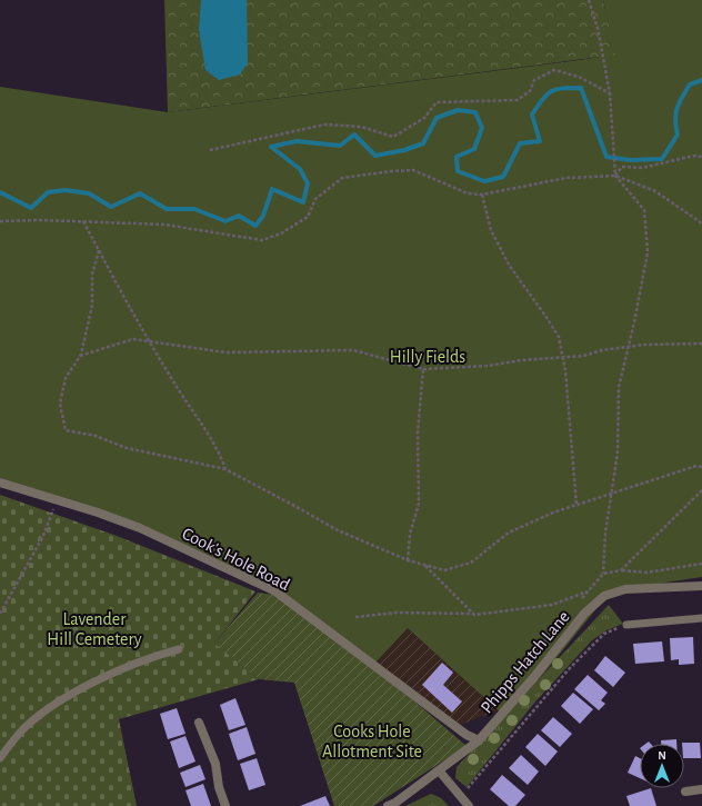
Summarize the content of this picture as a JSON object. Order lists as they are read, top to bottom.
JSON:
{
  "streets": {
    "street": ["Cook's Hole Road", "Phipps Hatch Lane"]
  },
  "crossings": [
    ["Cook's Hole Road", "Phipps Hatch Lane"]
  ],
  "parks": ["Hilly Fields", "Lavender Hill Cemetery", "Cooks Hole Allotment Site"],
  "north": "top"
}
